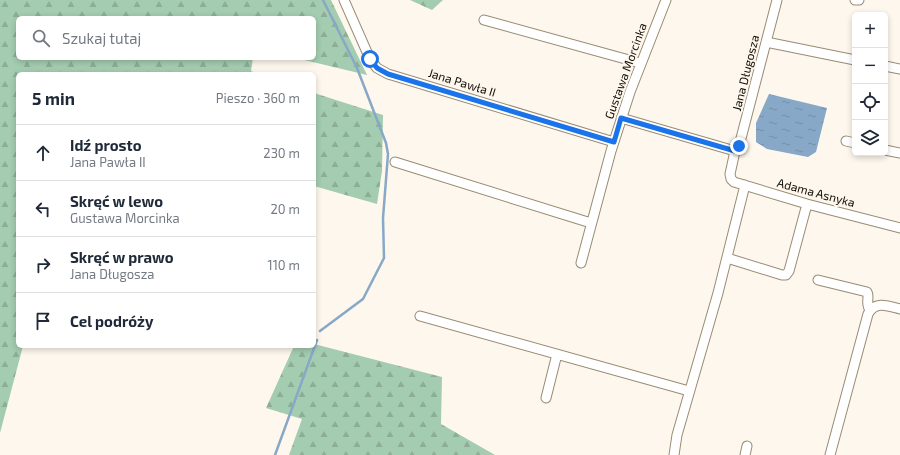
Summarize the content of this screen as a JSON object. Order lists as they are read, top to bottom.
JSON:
{
  "streets": {
    "street": [
      "Gustawa Morcinka",
      "Jana Długosza",
      "Jana Pawła II",
      "Adama Asnyka"
    ]
  },
  "crossings": [
    ["Gustawa Morcinka", "Jana Pawła II"],
    ["Jana Długosza", "Adama Asnyka"]
  ],
  "page": {
    "map_buttons": ["+", "−"],
    "search": "Szukaj tutaj",
    "heading": ["5 min", "Pieszo · 360 m"],
    "list": [
      ["Idź prosto", "Jana Pawła II", "230 m"],
      ["Skręć w lewo", "Gustawa Morcinka", "20 m"],
      ["Skręć w prawo", "Jana Długosza", "110 m"],
      "Cel podróży"
    ]
  }
}
